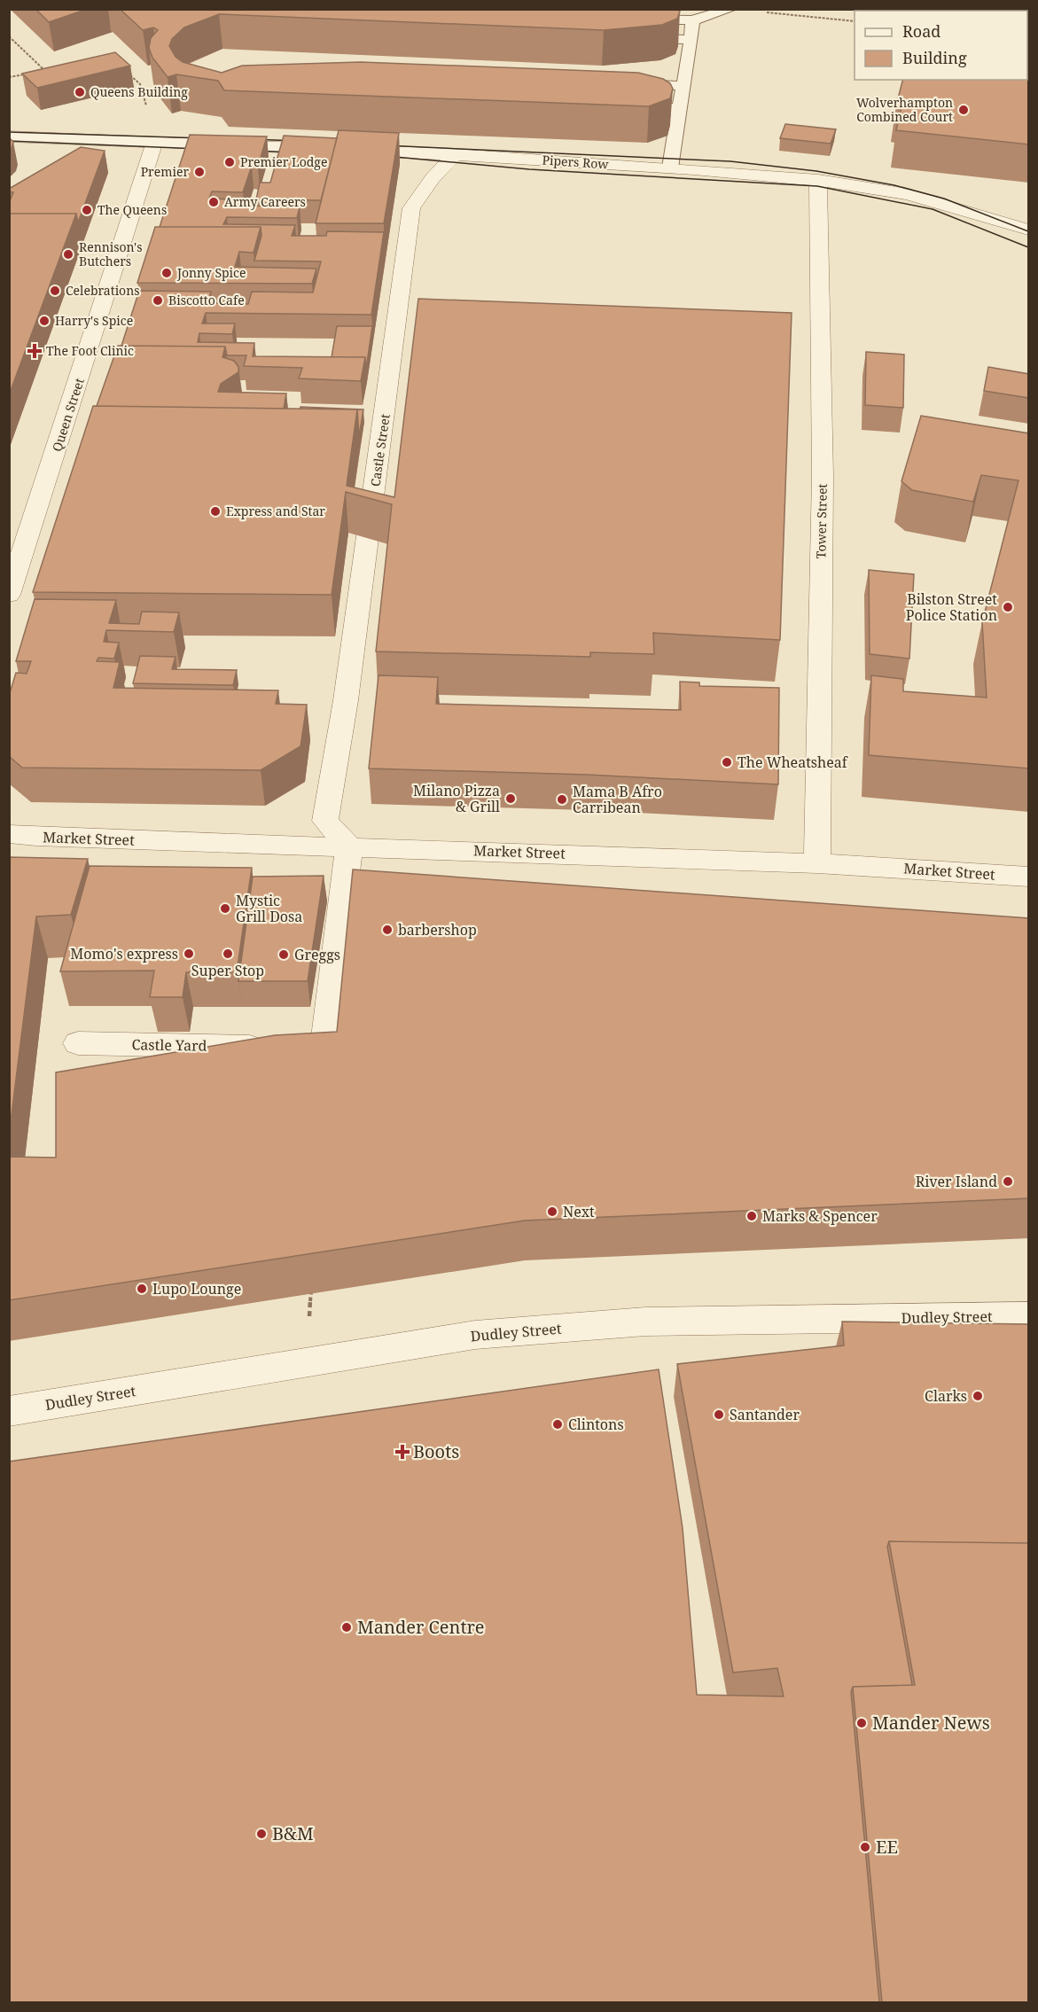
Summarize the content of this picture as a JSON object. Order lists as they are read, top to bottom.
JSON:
{
  "streets": {
    "street": [
      "Pipers Row",
      "Queen Street",
      "Castle Street",
      "Tower Street",
      "Market Street",
      "Castle Yard",
      "Dudley Street"
    ]
  },
  "crossings": [
    ["Pipers Row", "Queen Street"],
    ["Pipers Row", "Castle Street"],
    ["Pipers Row", "Tower Street"],
    ["Castle Street", "Market Street"],
    ["Castle Street", "Castle Yard"],
    ["Tower Street", "Market Street"],
    ["Market Street", "Castle Yard"]
  ],
  "places": {
    "other": [
      "Queens Building",
      "Wolverhampton Combined Court",
      "Premier Lodge",
      "Premier",
      "Army Careers",
      "The Queens",
      "Rennison's Butchers",
      "Jonny Spice",
      "Celebrations",
      "Biscotto Cafe",
      "Harry's Spice",
      "Express and Star",
      "Bilston Street Police Station",
      "The Wheatsheaf",
      "Milano Pizza & Grill",
      "Mama B Afro Carribean",
      "Mystic Grill Dosa",
      "barbershop",
      "Momo's express",
      "Super Stop",
      "Greggs",
      "River Island",
      "Next",
      "Marks & Spencer",
      "Lupo Lounge",
      "Clarks",
      "Santander",
      "Clintons",
      "Mander Centre",
      "Mander News",
      "B&M",
      "EE"
    ],
    "health": ["The Foot Clinic", "Boots"]
  },
  "legend": ["Road", "Building"]
}
